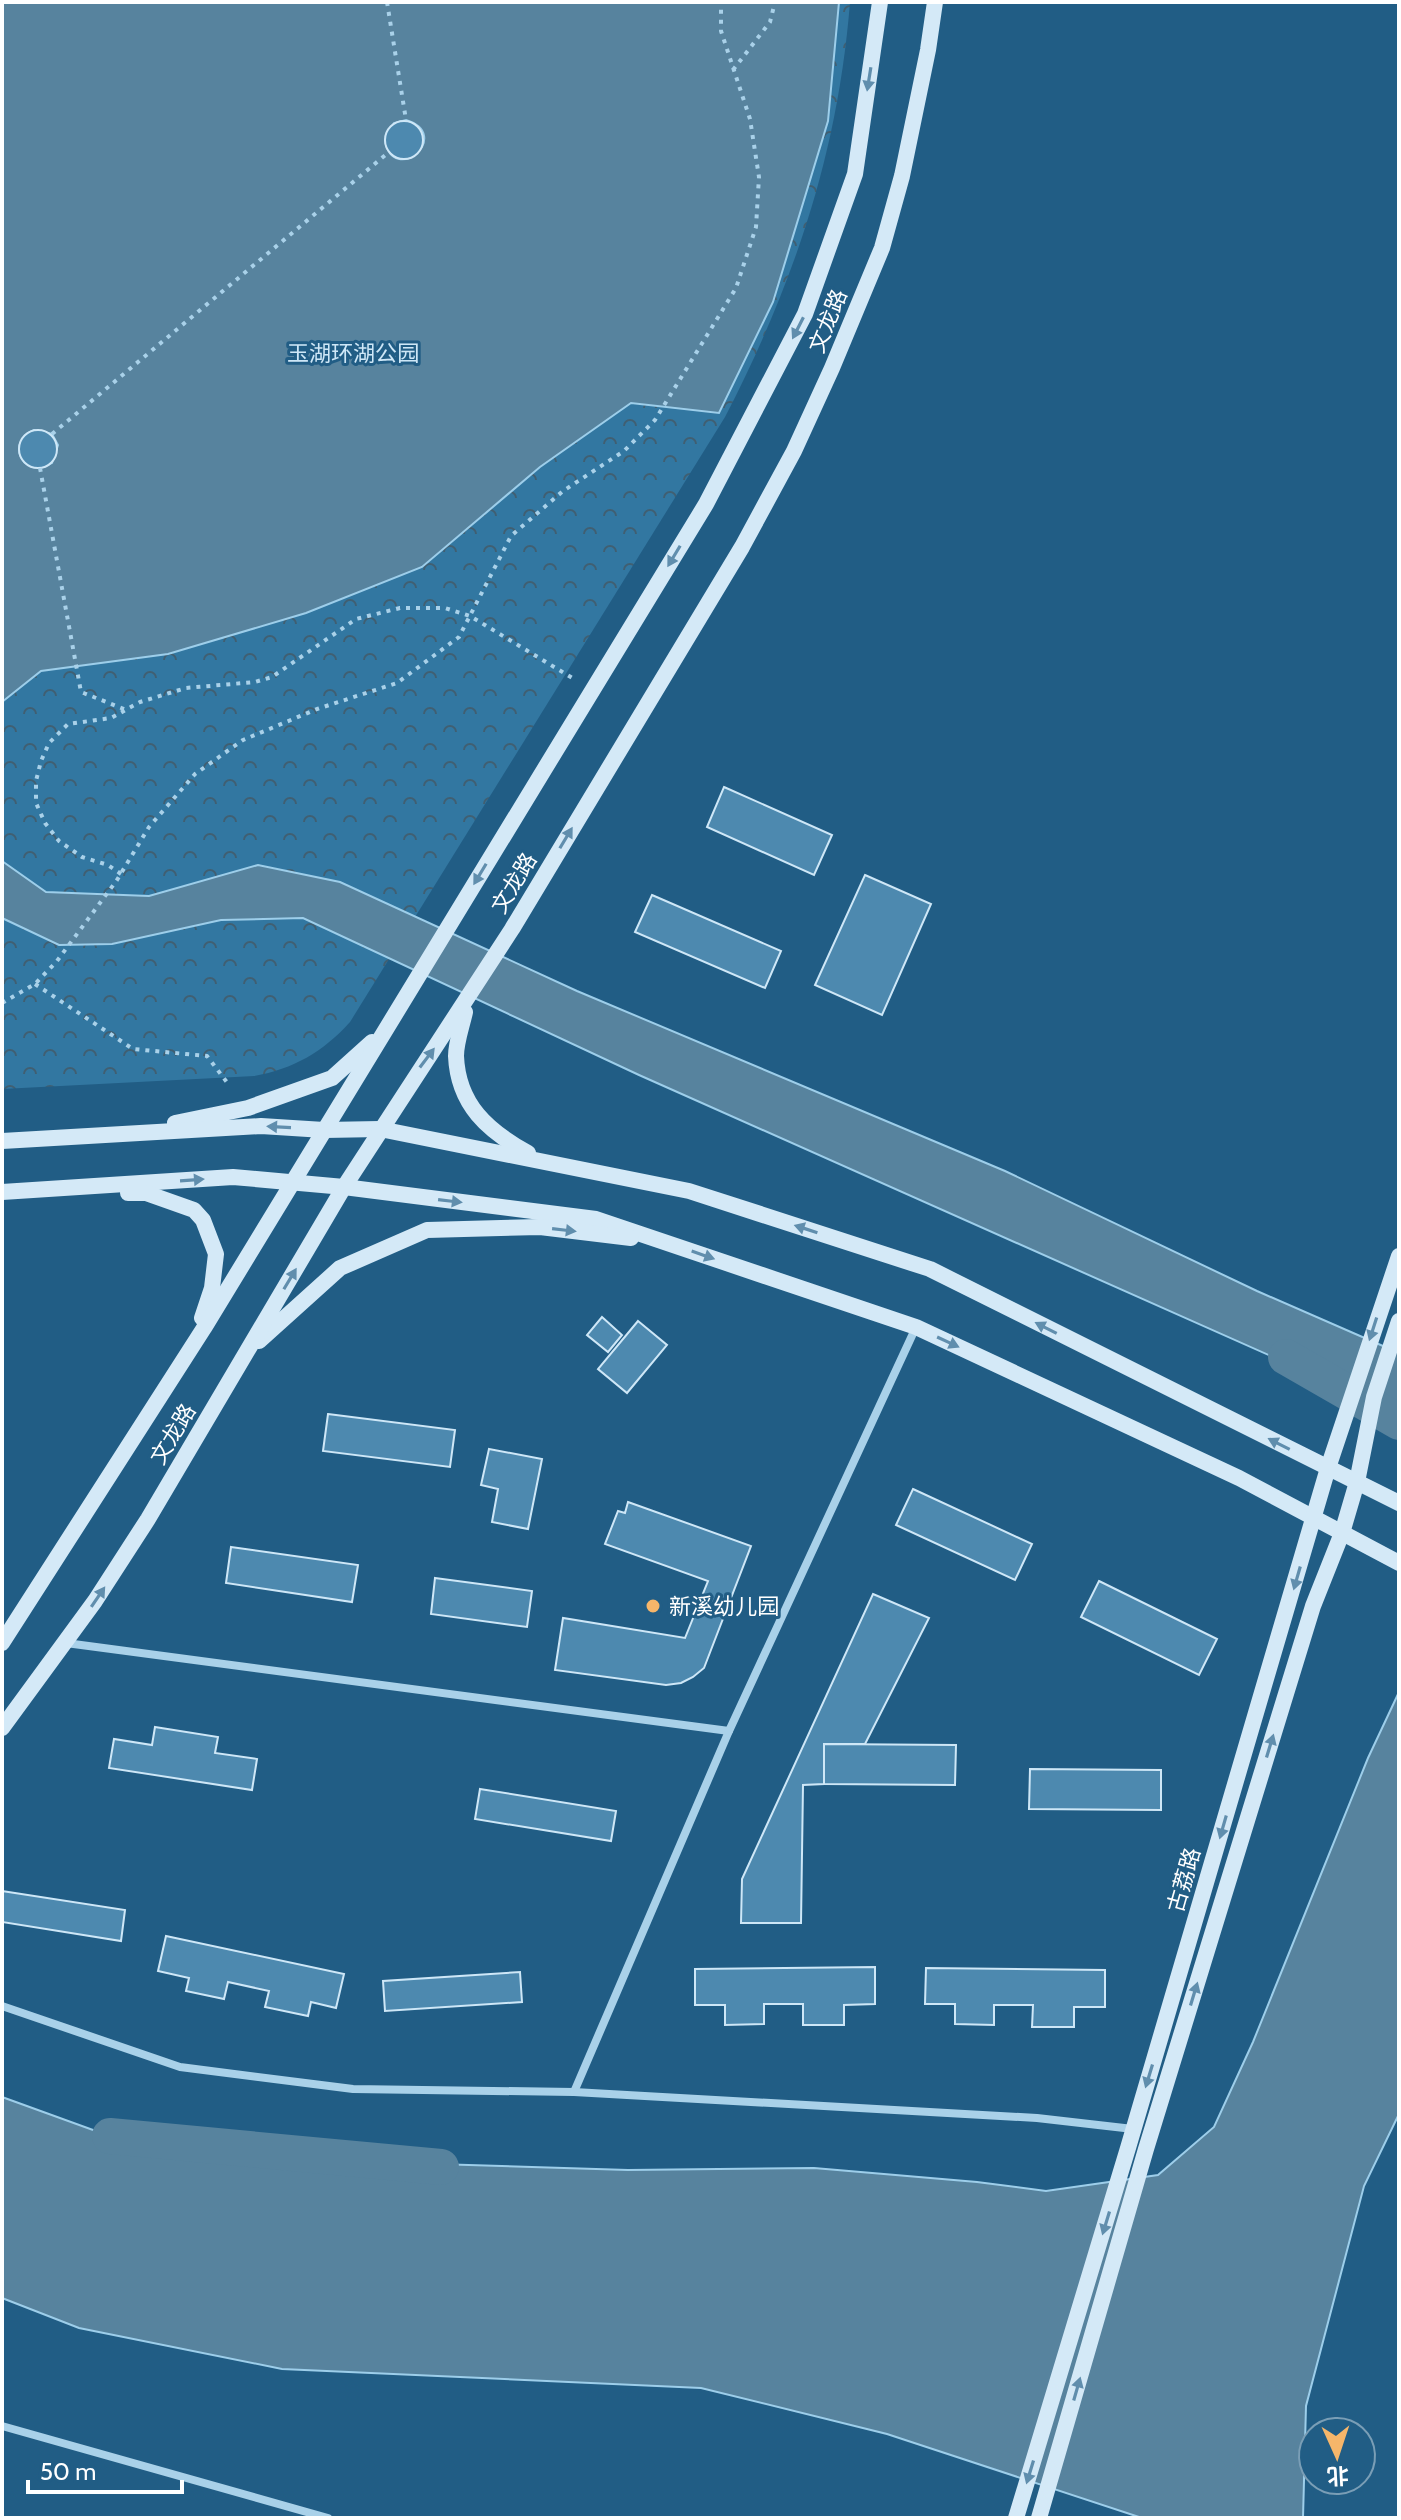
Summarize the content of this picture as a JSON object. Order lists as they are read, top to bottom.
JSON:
{
  "streets": {
    "main road": ["文龙路", "古荔路"]
  },
  "parks": ["玉湖环湖公园"],
  "places": ["新溪幼儿园"],
  "scale_bar": "50 m",
  "north": "bottom"
}
